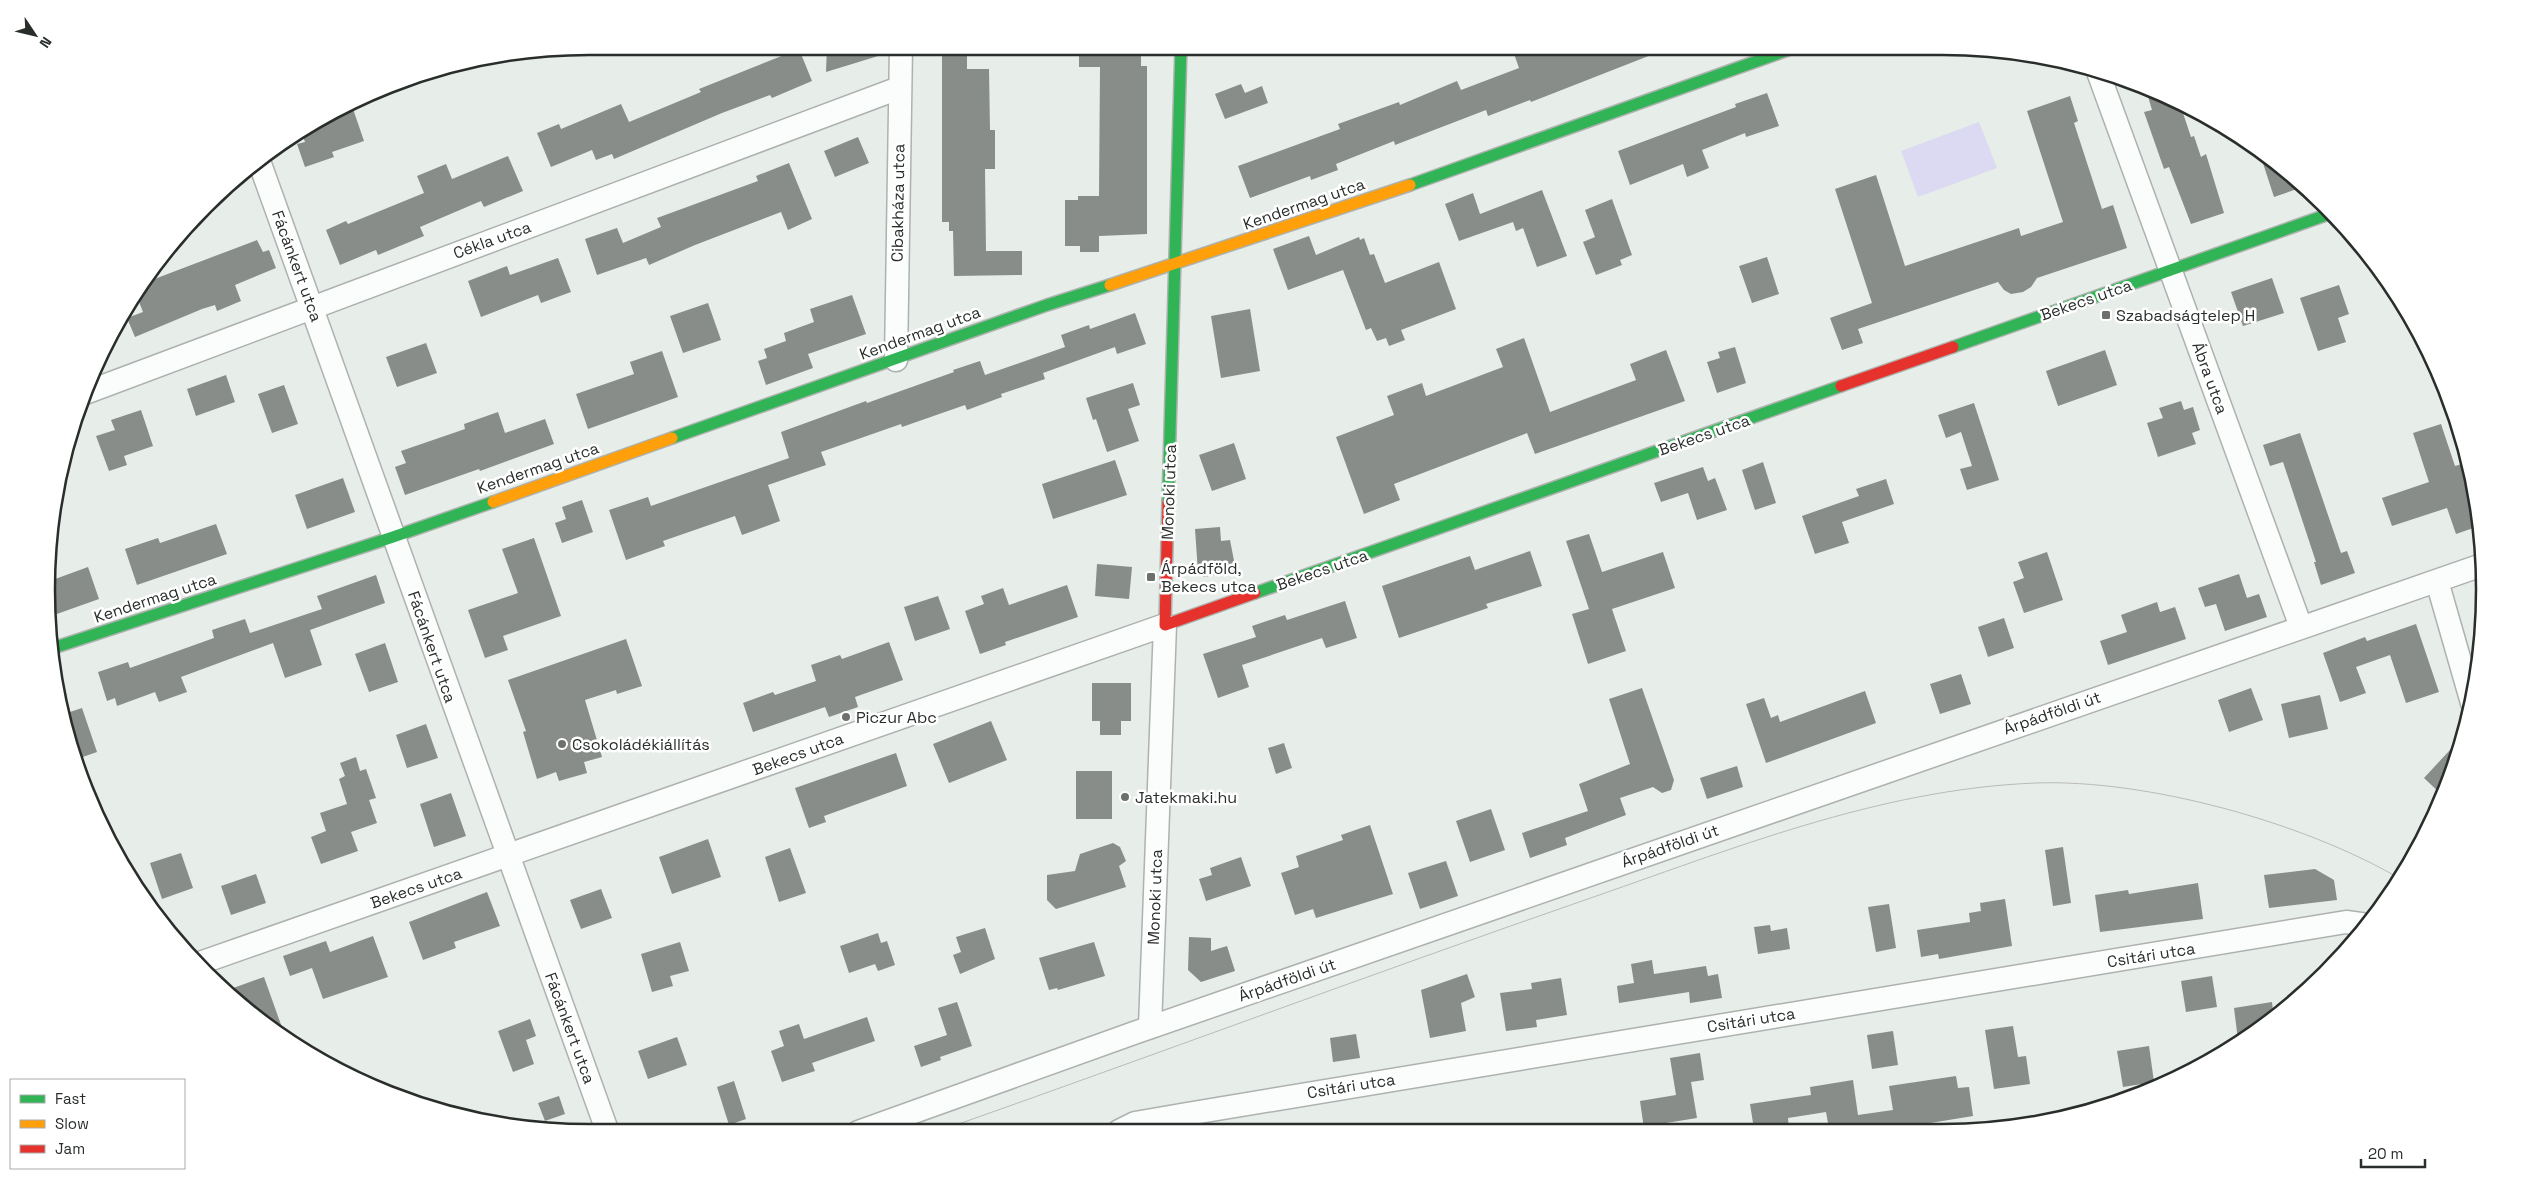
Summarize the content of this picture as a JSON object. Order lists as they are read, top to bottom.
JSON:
{
  "streets": {
    "street": [
      "Cibakháza utca",
      "Kendermag utca",
      "Cékla utca",
      "Fácánkert utca",
      "Bekecs utca",
      "Ábra utca",
      "Monoki utca",
      "Árpádföldi út",
      "Csitári utca"
    ]
  },
  "crossings": [
    ["Cibakháza utca", "Kendermag utca"],
    ["Cibakháza utca", "Cékla utca"],
    ["Kendermag utca", "Fácánkert utca"],
    ["Kendermag utca", "Monoki utca"],
    ["Cékla utca", "Fácánkert utca"],
    ["Fácánkert utca", "Bekecs utca"],
    ["Bekecs utca", "Ábra utca"],
    ["Bekecs utca", "Monoki utca"],
    ["Ábra utca", "Árpádföldi út"],
    ["Monoki utca", "Árpádföldi út"]
  ],
  "places": {
    "transit": ["Szabadságtelep H", "Árpádföld, Bekecs utca"],
    "other": ["Piczur Abc", "Csokoládékiállítás", "Jatekmaki.hu"]
  },
  "legend": ["Fast", "Slow", "Jam"],
  "scale_bar": "20 m",
  "north": "bottom right"
}
